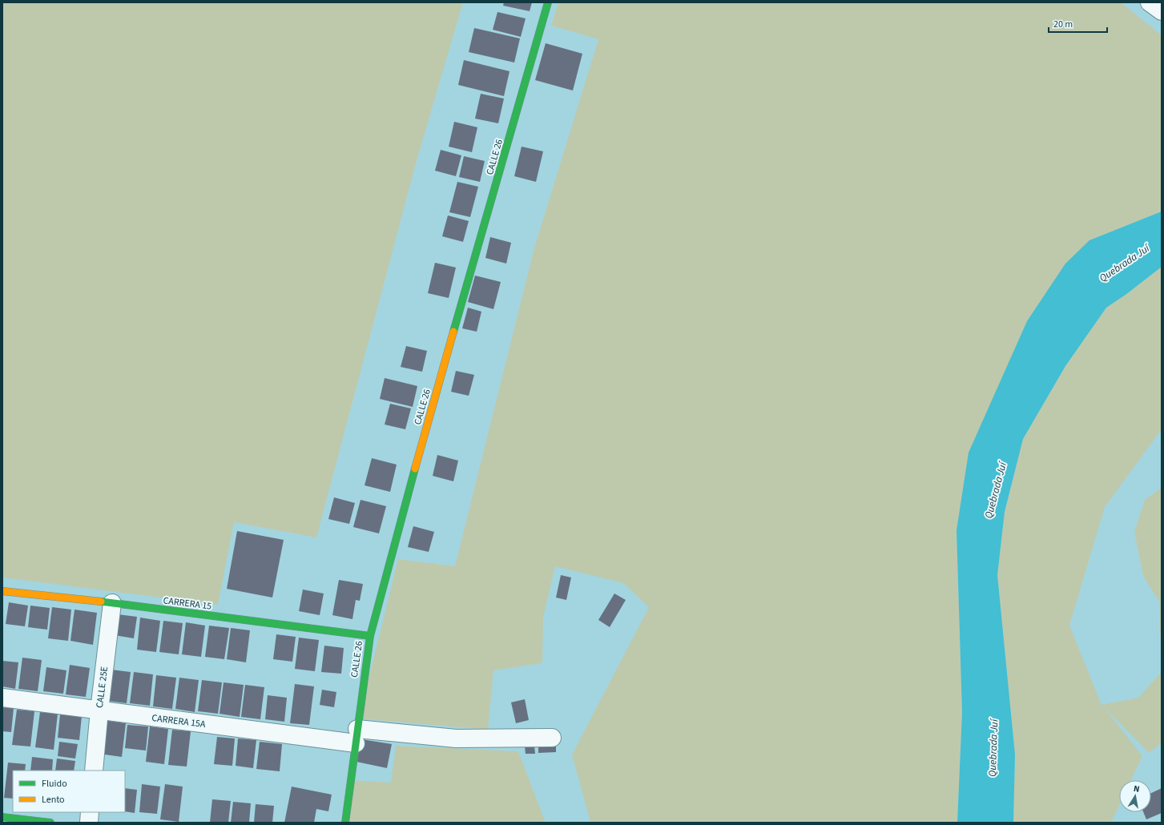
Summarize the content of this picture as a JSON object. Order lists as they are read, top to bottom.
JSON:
{
  "streets": {
    "street": [
      "CALLE 26",
      "CARRERA 15",
      "CALLE 25E",
      "CARRERA 15A"
    ]
  },
  "crossings": [
    ["CALLE 26", "CARRERA 15"],
    ["CALLE 26", "CARRERA 15A"],
    ["CARRERA 15", "CALLE 25E"],
    ["CALLE 25E", "CARRERA 15A"]
  ],
  "water": ["Quebrada Juí"],
  "legend": ["Fluido", "Lento"],
  "scale_bar": "20 m",
  "north": "top"
}
